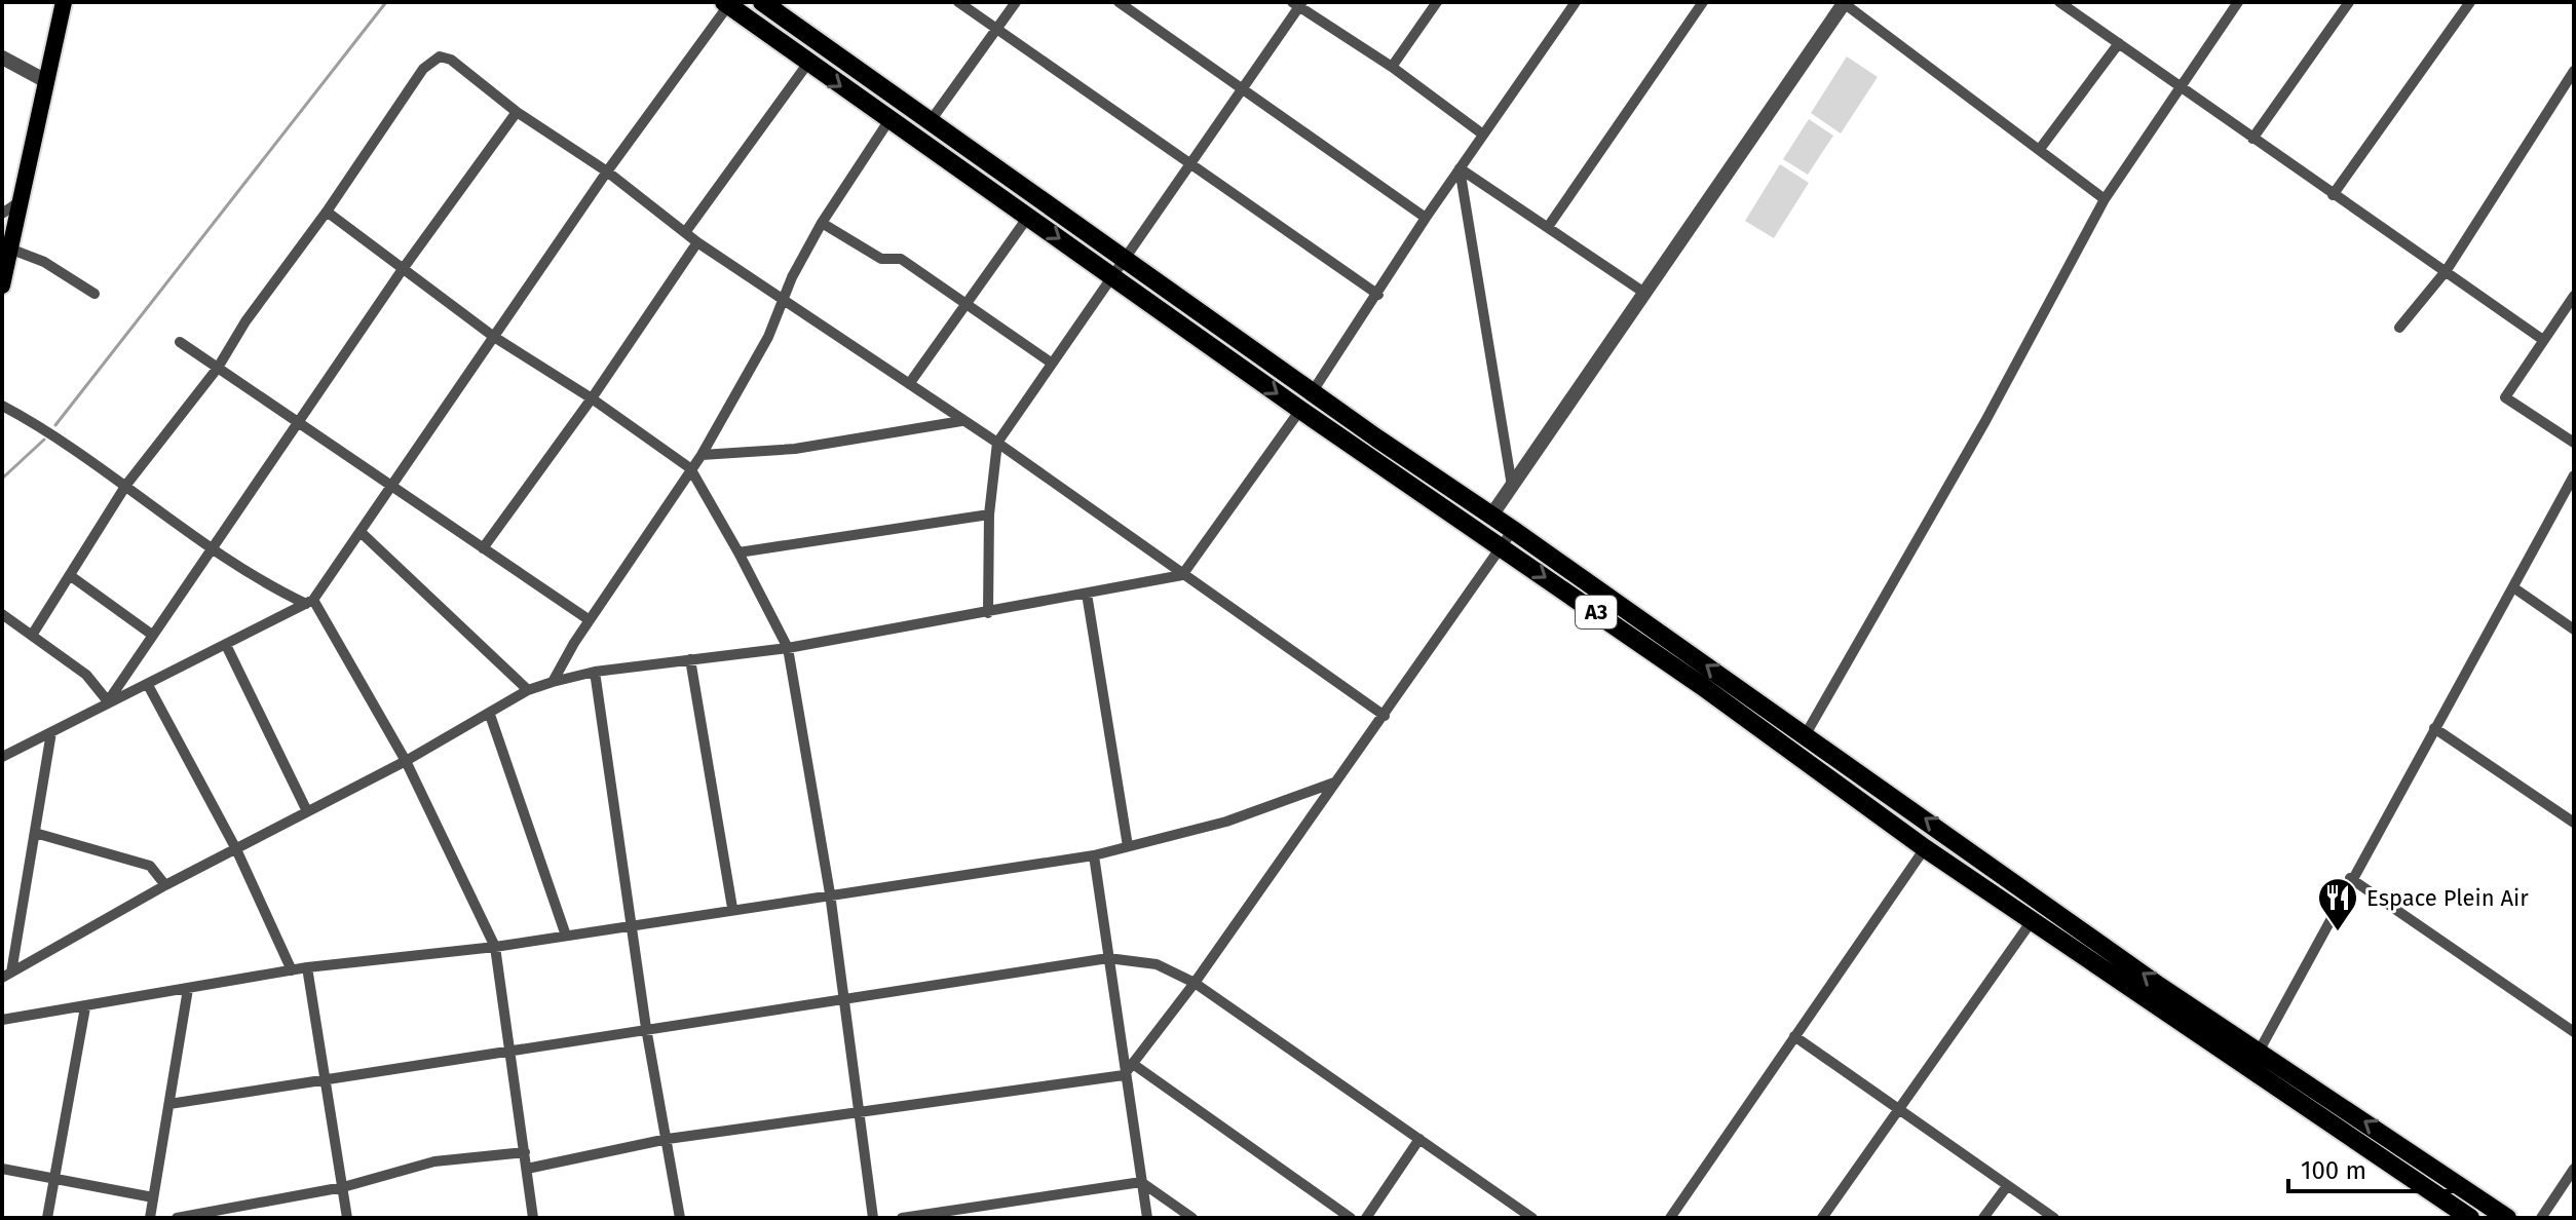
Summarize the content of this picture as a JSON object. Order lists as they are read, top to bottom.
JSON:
{
  "streets": {
    "highway": ["A3"]
  },
  "places": {
    "restaurant": ["Espace Plein Air"]
  },
  "scale_bar": "100 m"
}
